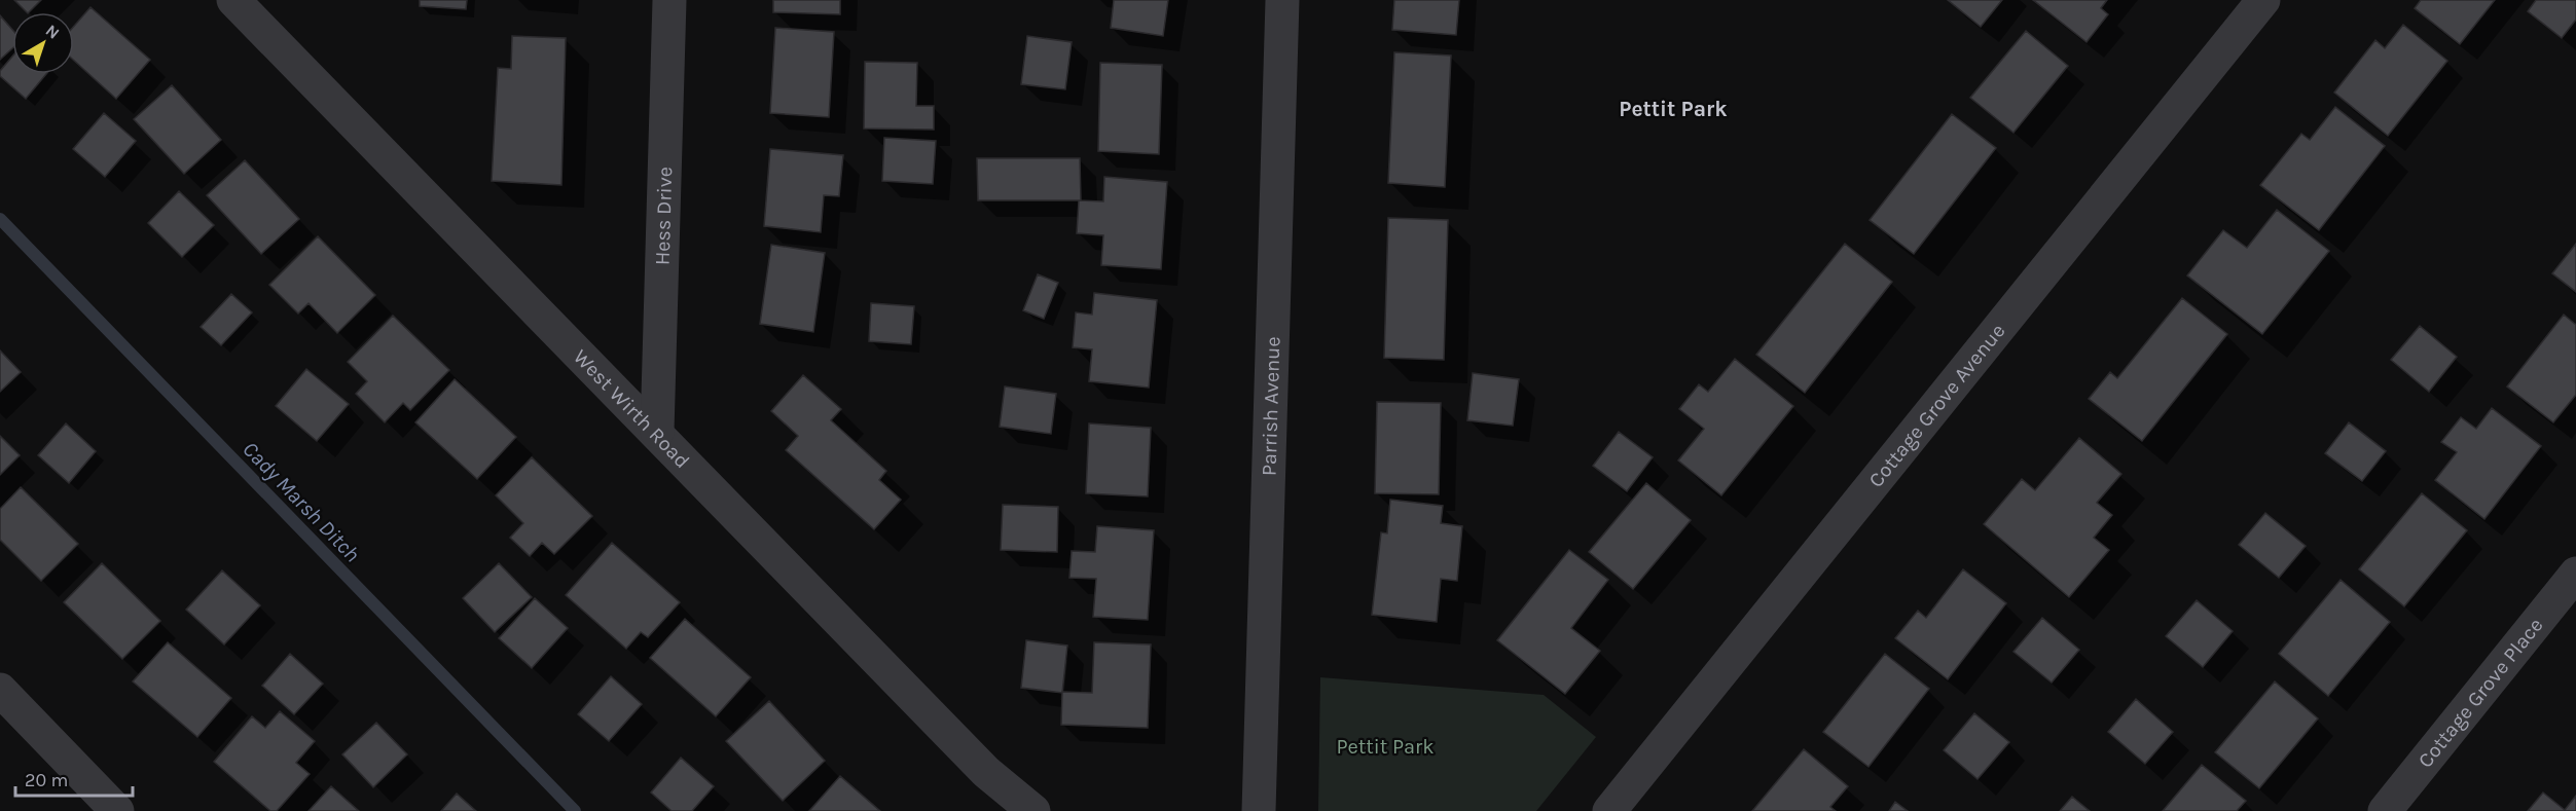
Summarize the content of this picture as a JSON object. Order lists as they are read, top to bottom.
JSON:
{
  "streets": {
    "street": [
      "Hess Drive",
      "Parrish Avenue",
      "Cottage Grove Avenue",
      "West Wirth Road",
      "Cottage Grove Place"
    ]
  },
  "crossings": [
    ["Hess Drive", "West Wirth Road"]
  ],
  "districts": ["Pettit Park"],
  "water": ["Cady Marsh Ditch"],
  "parks": ["Pettit Park"],
  "scale_bar": "20 m",
  "north": "top right"
}
